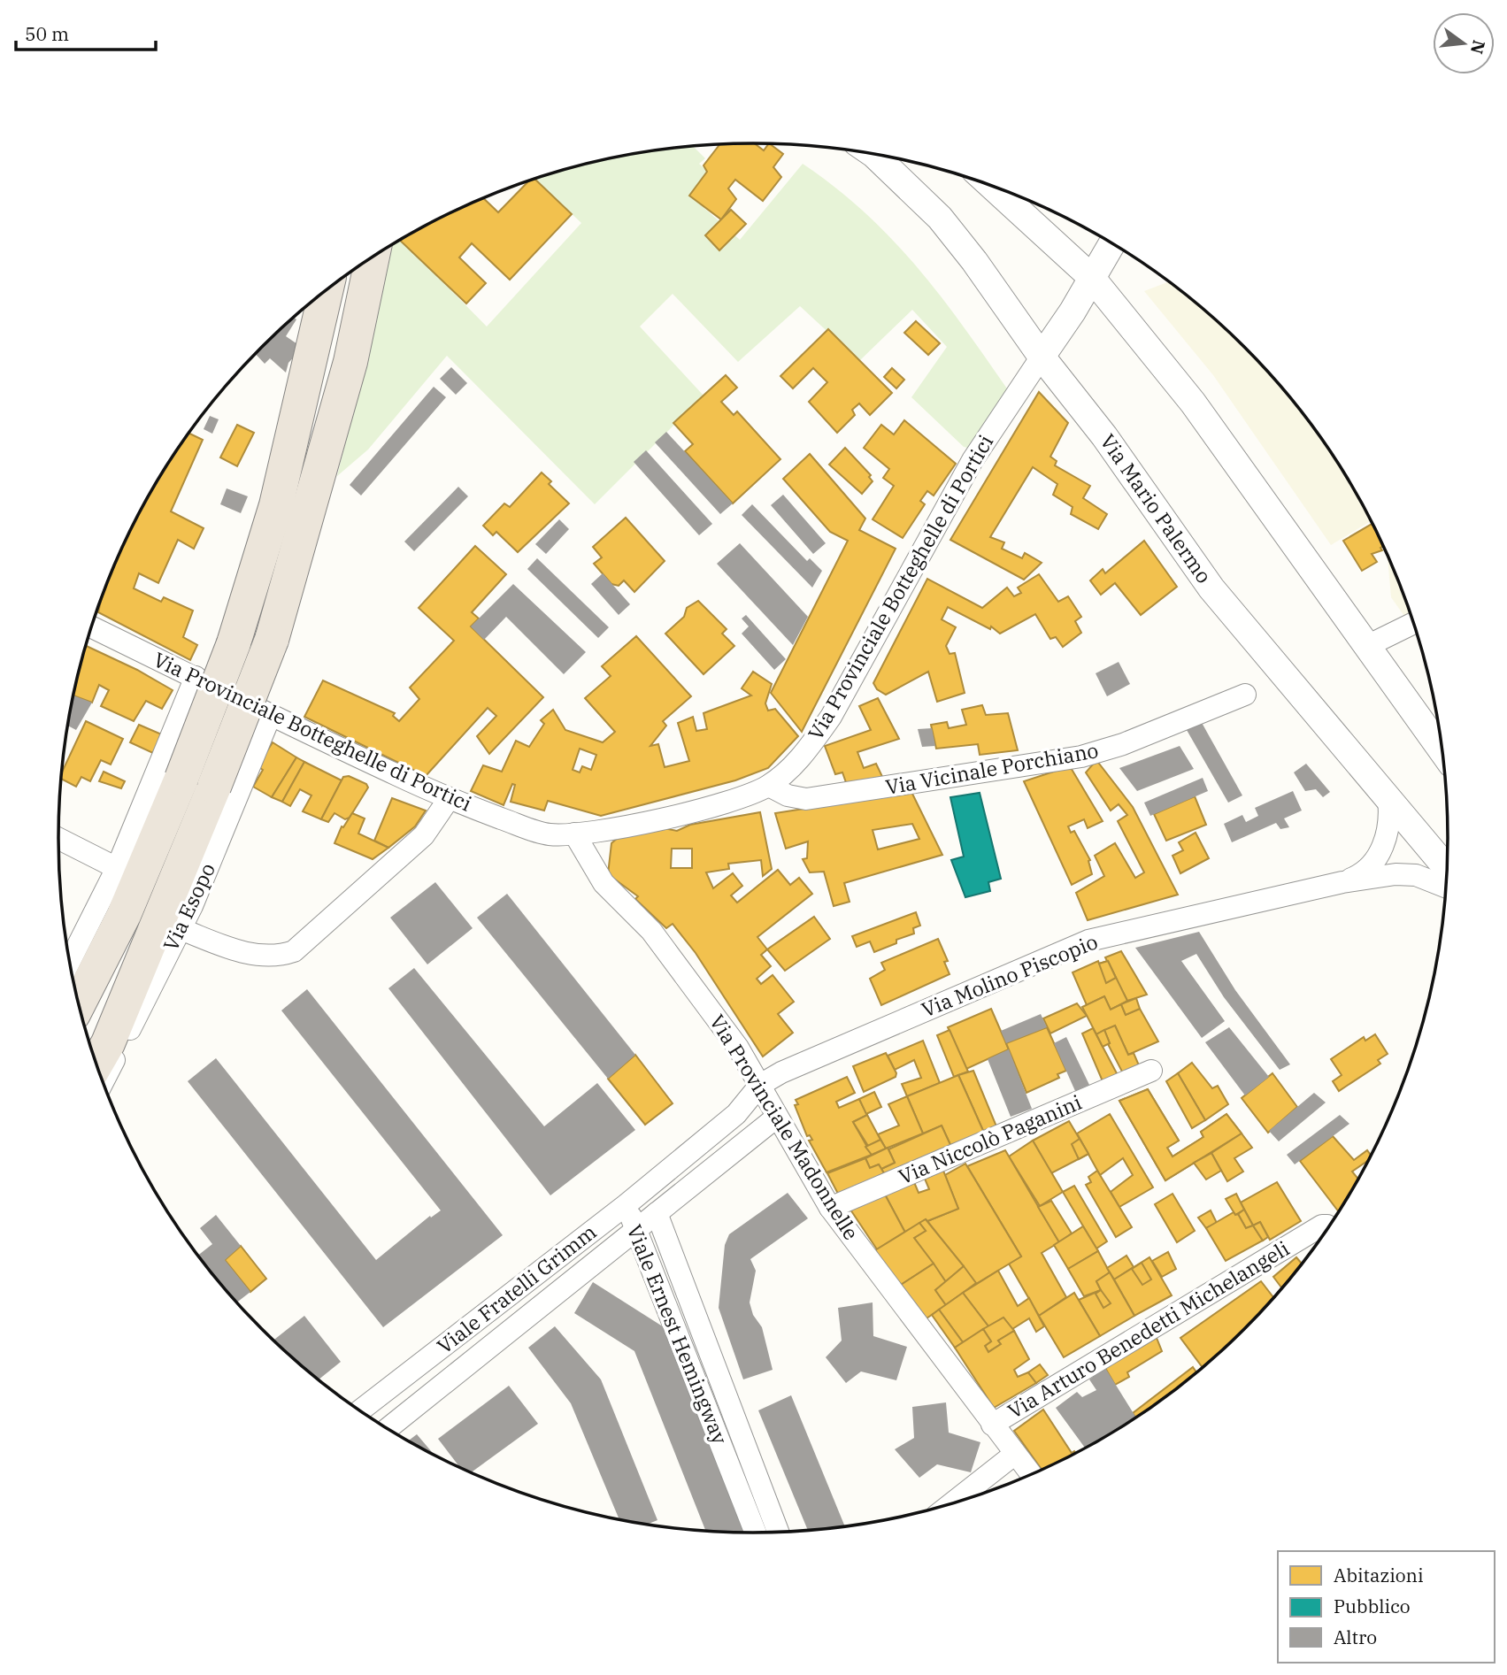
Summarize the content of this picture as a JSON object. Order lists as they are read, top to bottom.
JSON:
{
  "streets": {
    "street": [
      "Via Mario Palermo",
      "Via Provinciale Botteghelle di Portici",
      "Via Vicinale Porchiano",
      "Via Esopo",
      "Via Molino Piscopio",
      "Via Provinciale Madonnelle",
      "Via Niccolò Paganini",
      "Viale Fratelli Grimm",
      "Via Arturo Benedetti Michelangeli",
      "Viale Ernest Hemingway"
    ]
  },
  "crossings": [
    ["Via Mario Palermo", "Via Provinciale Botteghelle di Portici"],
    ["Via Mario Palermo", "Via Molino Piscopio"],
    ["Via Provinciale Botteghelle di Portici", "Via Vicinale Porchiano"],
    ["Via Provinciale Botteghelle di Portici", "Via Esopo"],
    ["Via Provinciale Botteghelle di Portici", "Via Provinciale Madonnelle"],
    ["Via Molino Piscopio", "Via Provinciale Madonnelle"],
    ["Via Molino Piscopio", "Viale Fratelli Grimm"],
    ["Via Provinciale Madonnelle", "Via Niccolò Paganini"],
    ["Via Provinciale Madonnelle", "Viale Fratelli Grimm"],
    ["Via Provinciale Madonnelle", "Via Arturo Benedetti Michelangeli"],
    ["Viale Fratelli Grimm", "Viale Ernest Hemingway"]
  ],
  "legend": ["Abitazioni", "Pubblico", "Altro"],
  "scale_bar": "50 m",
  "north": "right"
}
